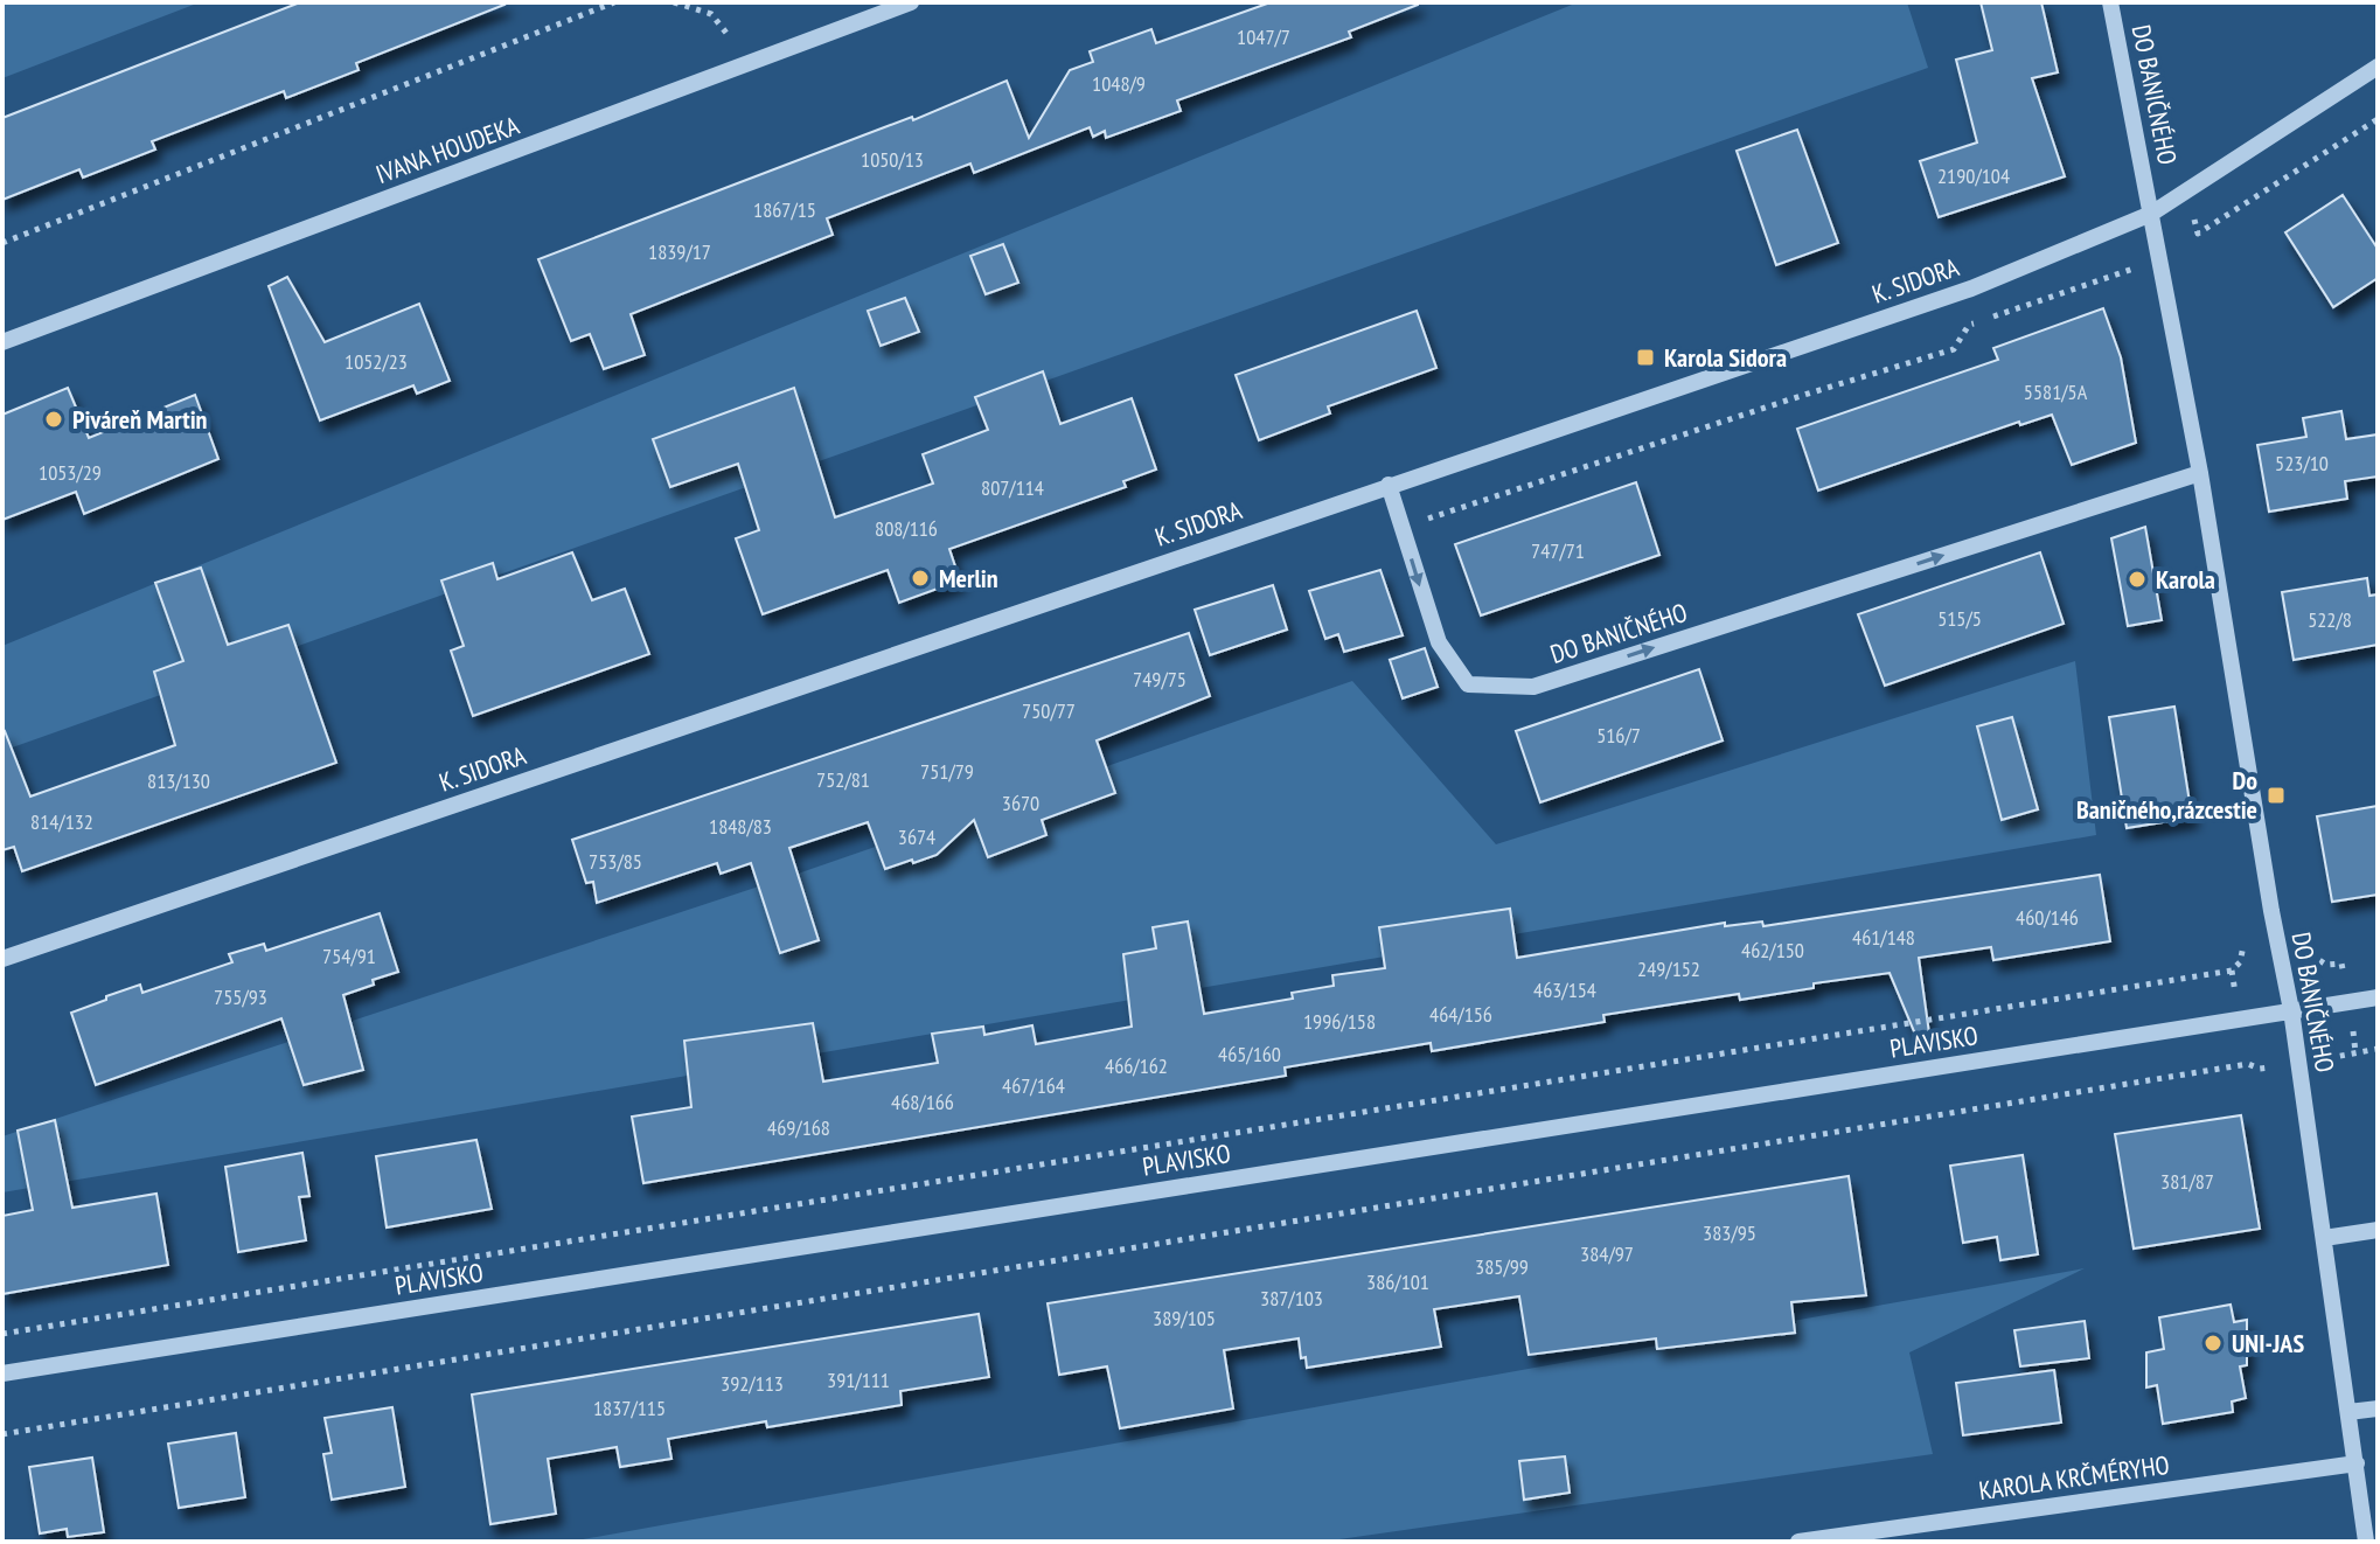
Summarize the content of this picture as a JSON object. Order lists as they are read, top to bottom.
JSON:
{
  "streets": {
    "street": [
      "DO BANIČNÉHO",
      "IVANA HOUDEKA",
      "K. SIDORA",
      "PLAVISKO",
      "KAROLA KRČMÉRYHO"
    ]
  },
  "crossings": [
    ["DO BANIČNÉHO", "K. SIDORA"],
    ["DO BANIČNÉHO", "PLAVISKO"],
    ["DO BANIČNÉHO", "KAROLA KRČMÉRYHO"]
  ],
  "places": {
    "transit": ["Karola Sidora", "Do Baničného,rázcestie"],
    "other": [
      "Piváreň Martin",
      "Merlin",
      "Karola",
      "UNI-JAS"
    ]
  },
  "house_numbers": [
    "1047/7",
    "1048/9",
    "1050/13",
    "2190/104",
    "1867/15",
    "1839/17",
    "1052/23",
    "5581/5A",
    "523/10",
    "1053/29",
    "807/114",
    "808/116",
    "747/71",
    "515/5",
    "522/8",
    "749/75",
    "750/77",
    "516/7",
    "751/79",
    "752/81",
    "813/130",
    "3670",
    "814/132",
    "1848/83",
    "3674",
    "753/85",
    "460/146",
    "461/148",
    "462/150",
    "754/91",
    "249/152",
    "463/154",
    "755/93",
    "464/156",
    "1996/158",
    "465/160",
    "466/162",
    "467/164",
    "468/166",
    "469/168",
    "381/87",
    "383/95",
    "384/97",
    "385/99",
    "386/101",
    "387/103",
    "389/105",
    "391/111",
    "392/113",
    "1837/115"
  ]
}
